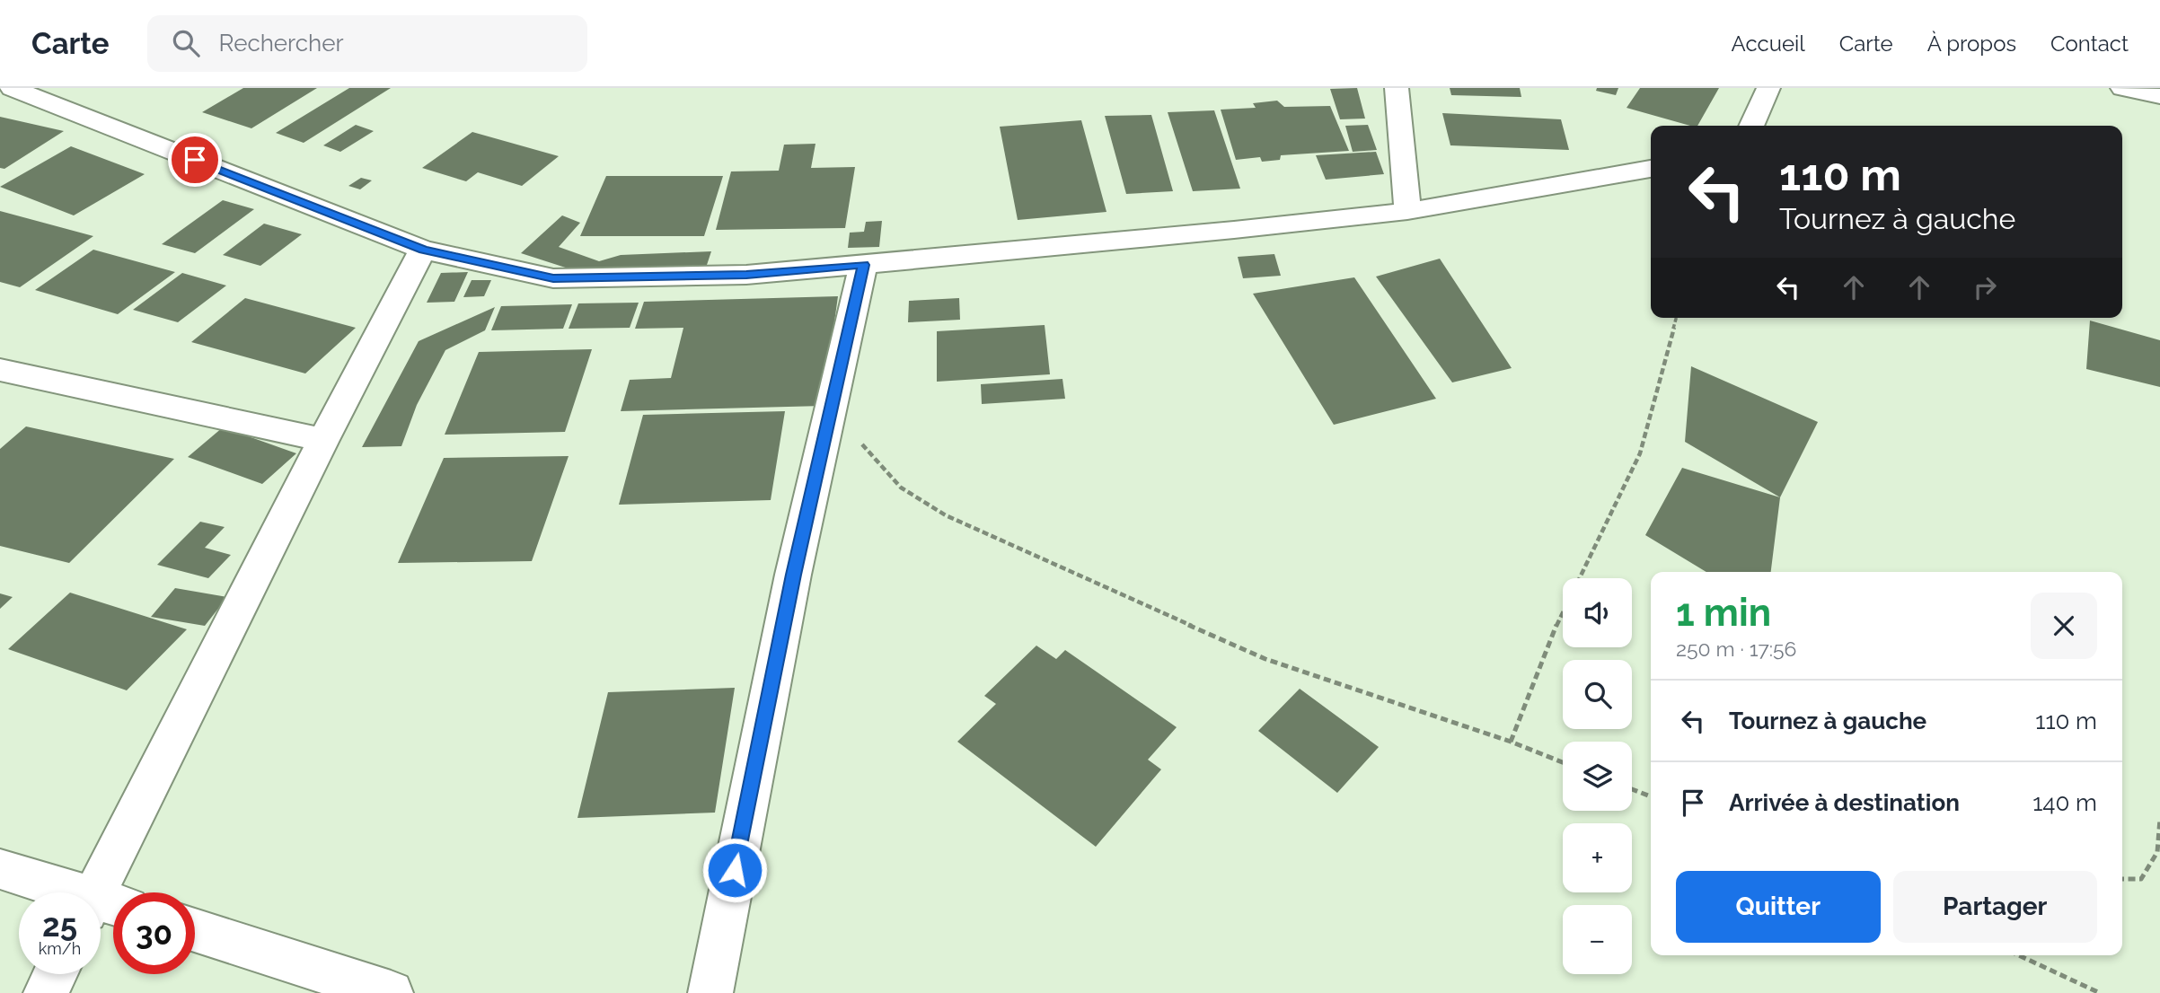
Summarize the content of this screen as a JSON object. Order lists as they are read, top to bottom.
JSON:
{
  "page": {
    "header": "Carte",
    "search": "Rechercher",
    "nav": [
      "Accueil",
      "Carte",
      "À propos",
      "Contact"
    ],
    "turn": ["110 m", "Tournez à gauche"],
    "heading": ["1 min", "250 m · 17:56"],
    "map_buttons": ["+", "−"],
    "list": [
      {
        "name": "Tournez à gauche",
        "value": "110 m"
      },
      {
        "name": "Arrivée à destination",
        "value": "140 m"
      }
    ],
    "buttons": ["Quitter", "Partager"],
    "speed": "25 km/h",
    "limit": "30"
  }
}
